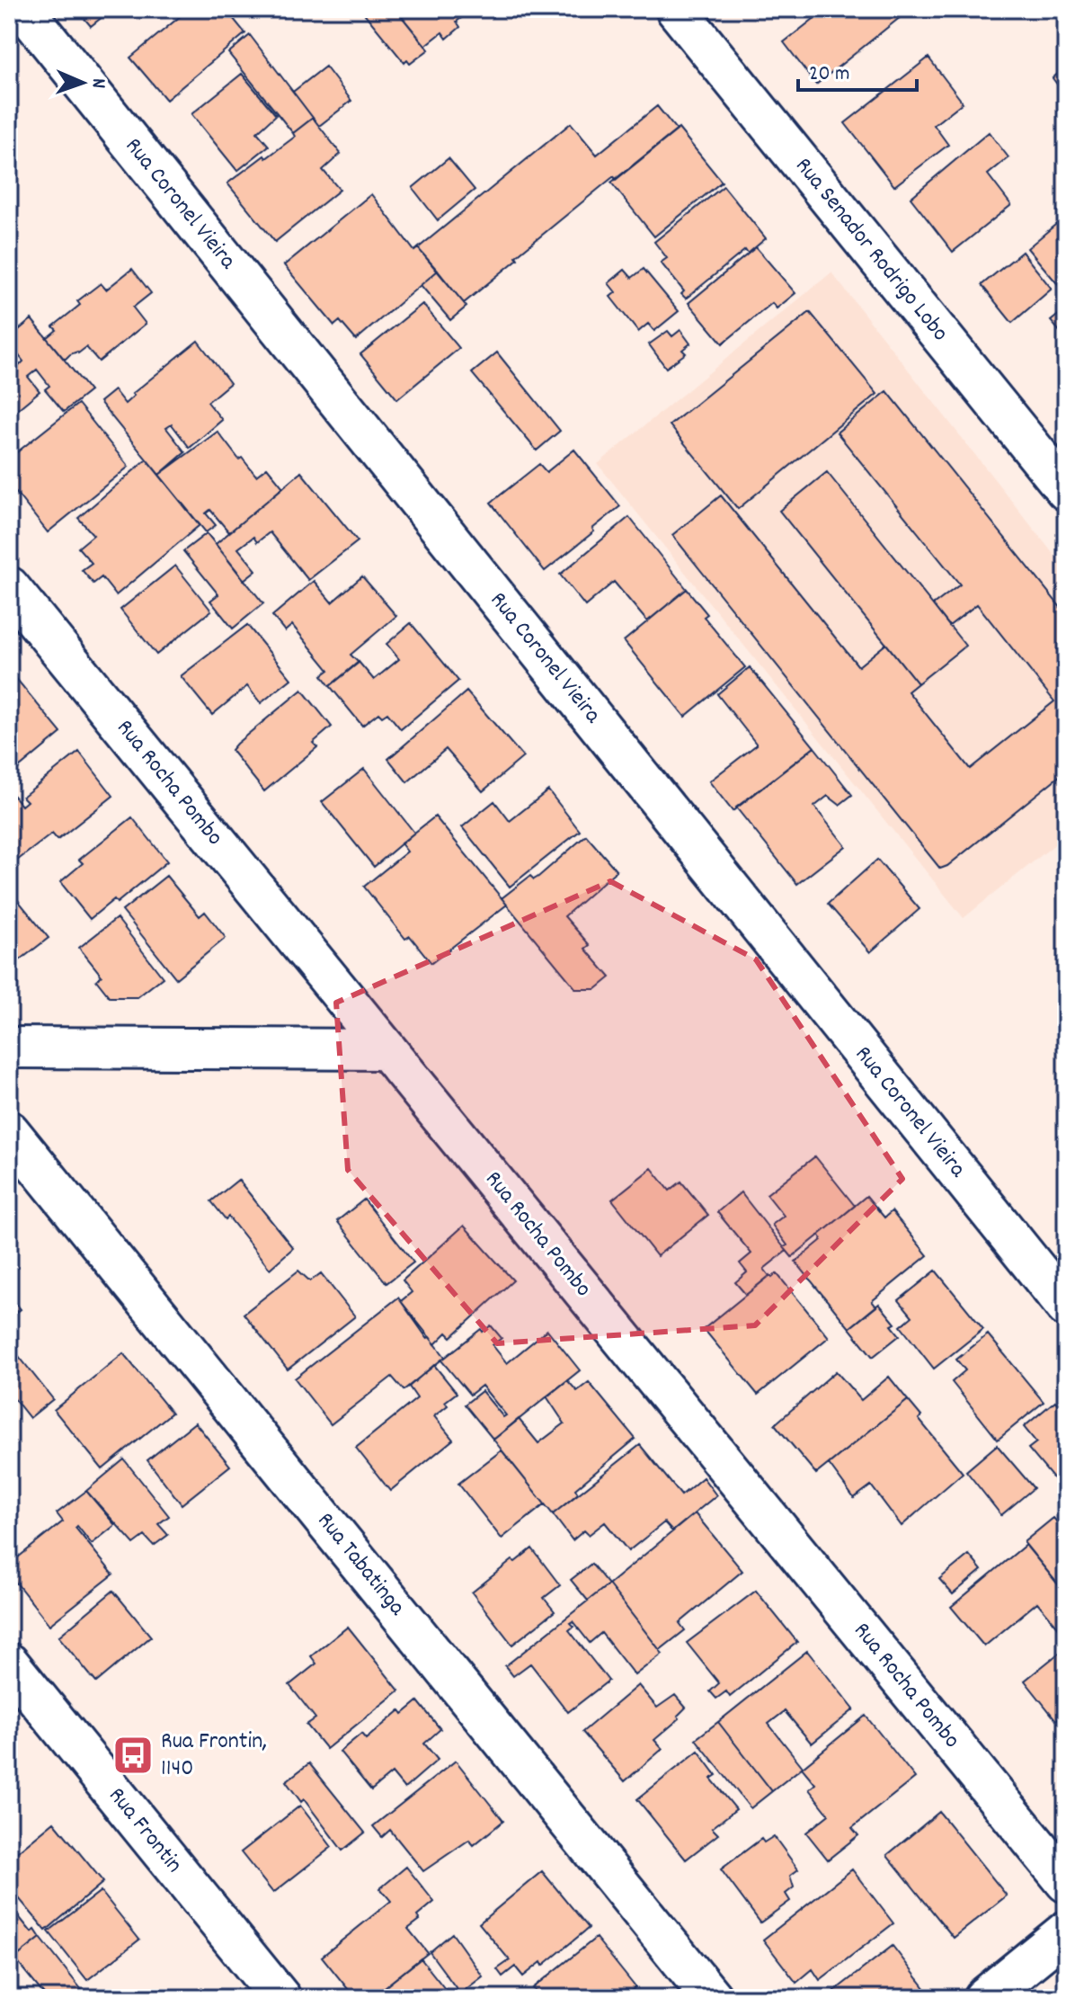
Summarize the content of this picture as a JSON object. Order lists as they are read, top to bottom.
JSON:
{
  "streets": {
    "street": [
      "Rua Coronel Vieira",
      "Rua Senador Rodrigo Lobo",
      "Rua Rocha Pombo",
      "Rua Tabatinga",
      "Rua Frontin"
    ]
  },
  "places": {
    "bus stop": ["Rua Frontin, 1140"]
  },
  "scale_bar": "20 m",
  "north": "right"
}
